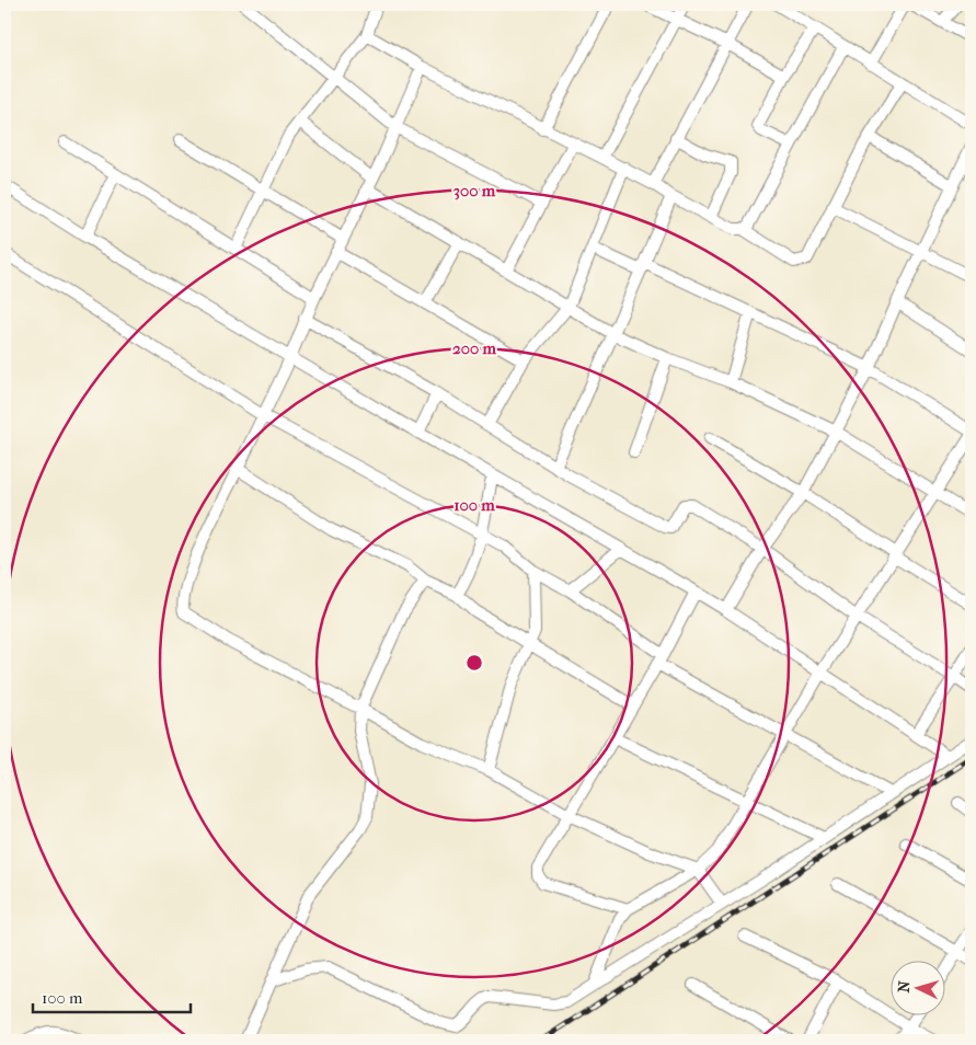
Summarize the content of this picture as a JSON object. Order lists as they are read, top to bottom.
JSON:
{
  "scale_bar": "100 m",
  "north": "left",
  "rings": ["300 m", "200 m", "100 m"]
}
